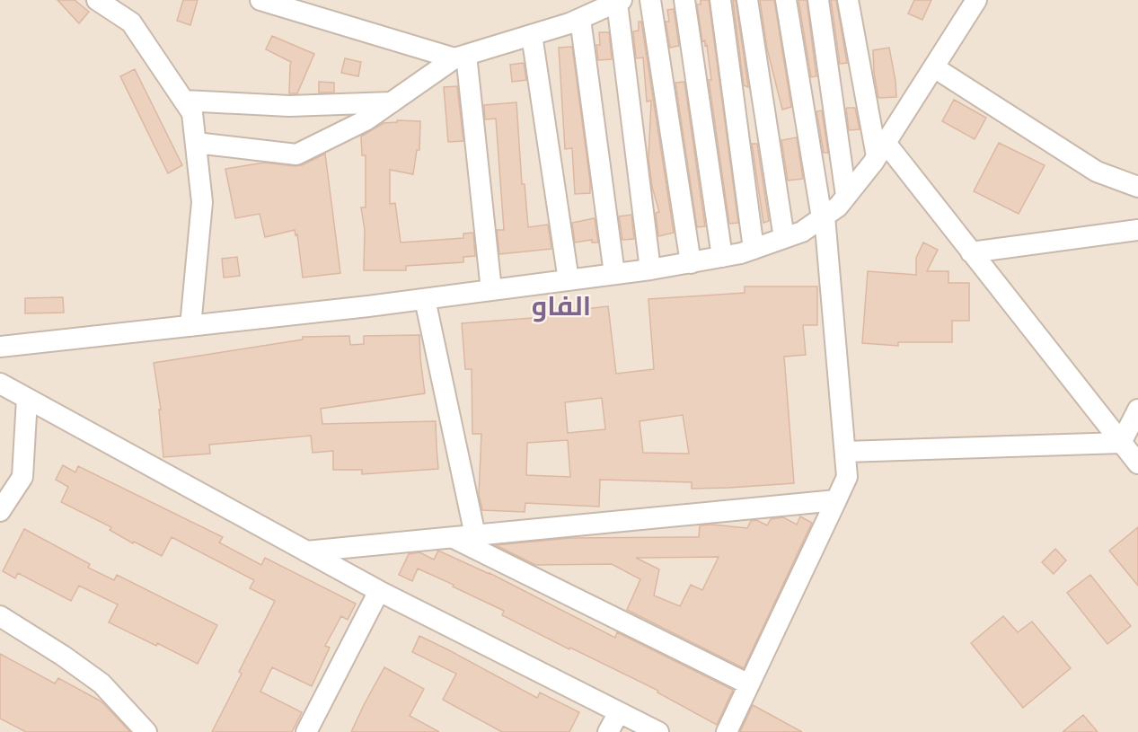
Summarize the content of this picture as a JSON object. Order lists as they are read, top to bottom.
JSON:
{
  "districts": ["الفاو"]
}
